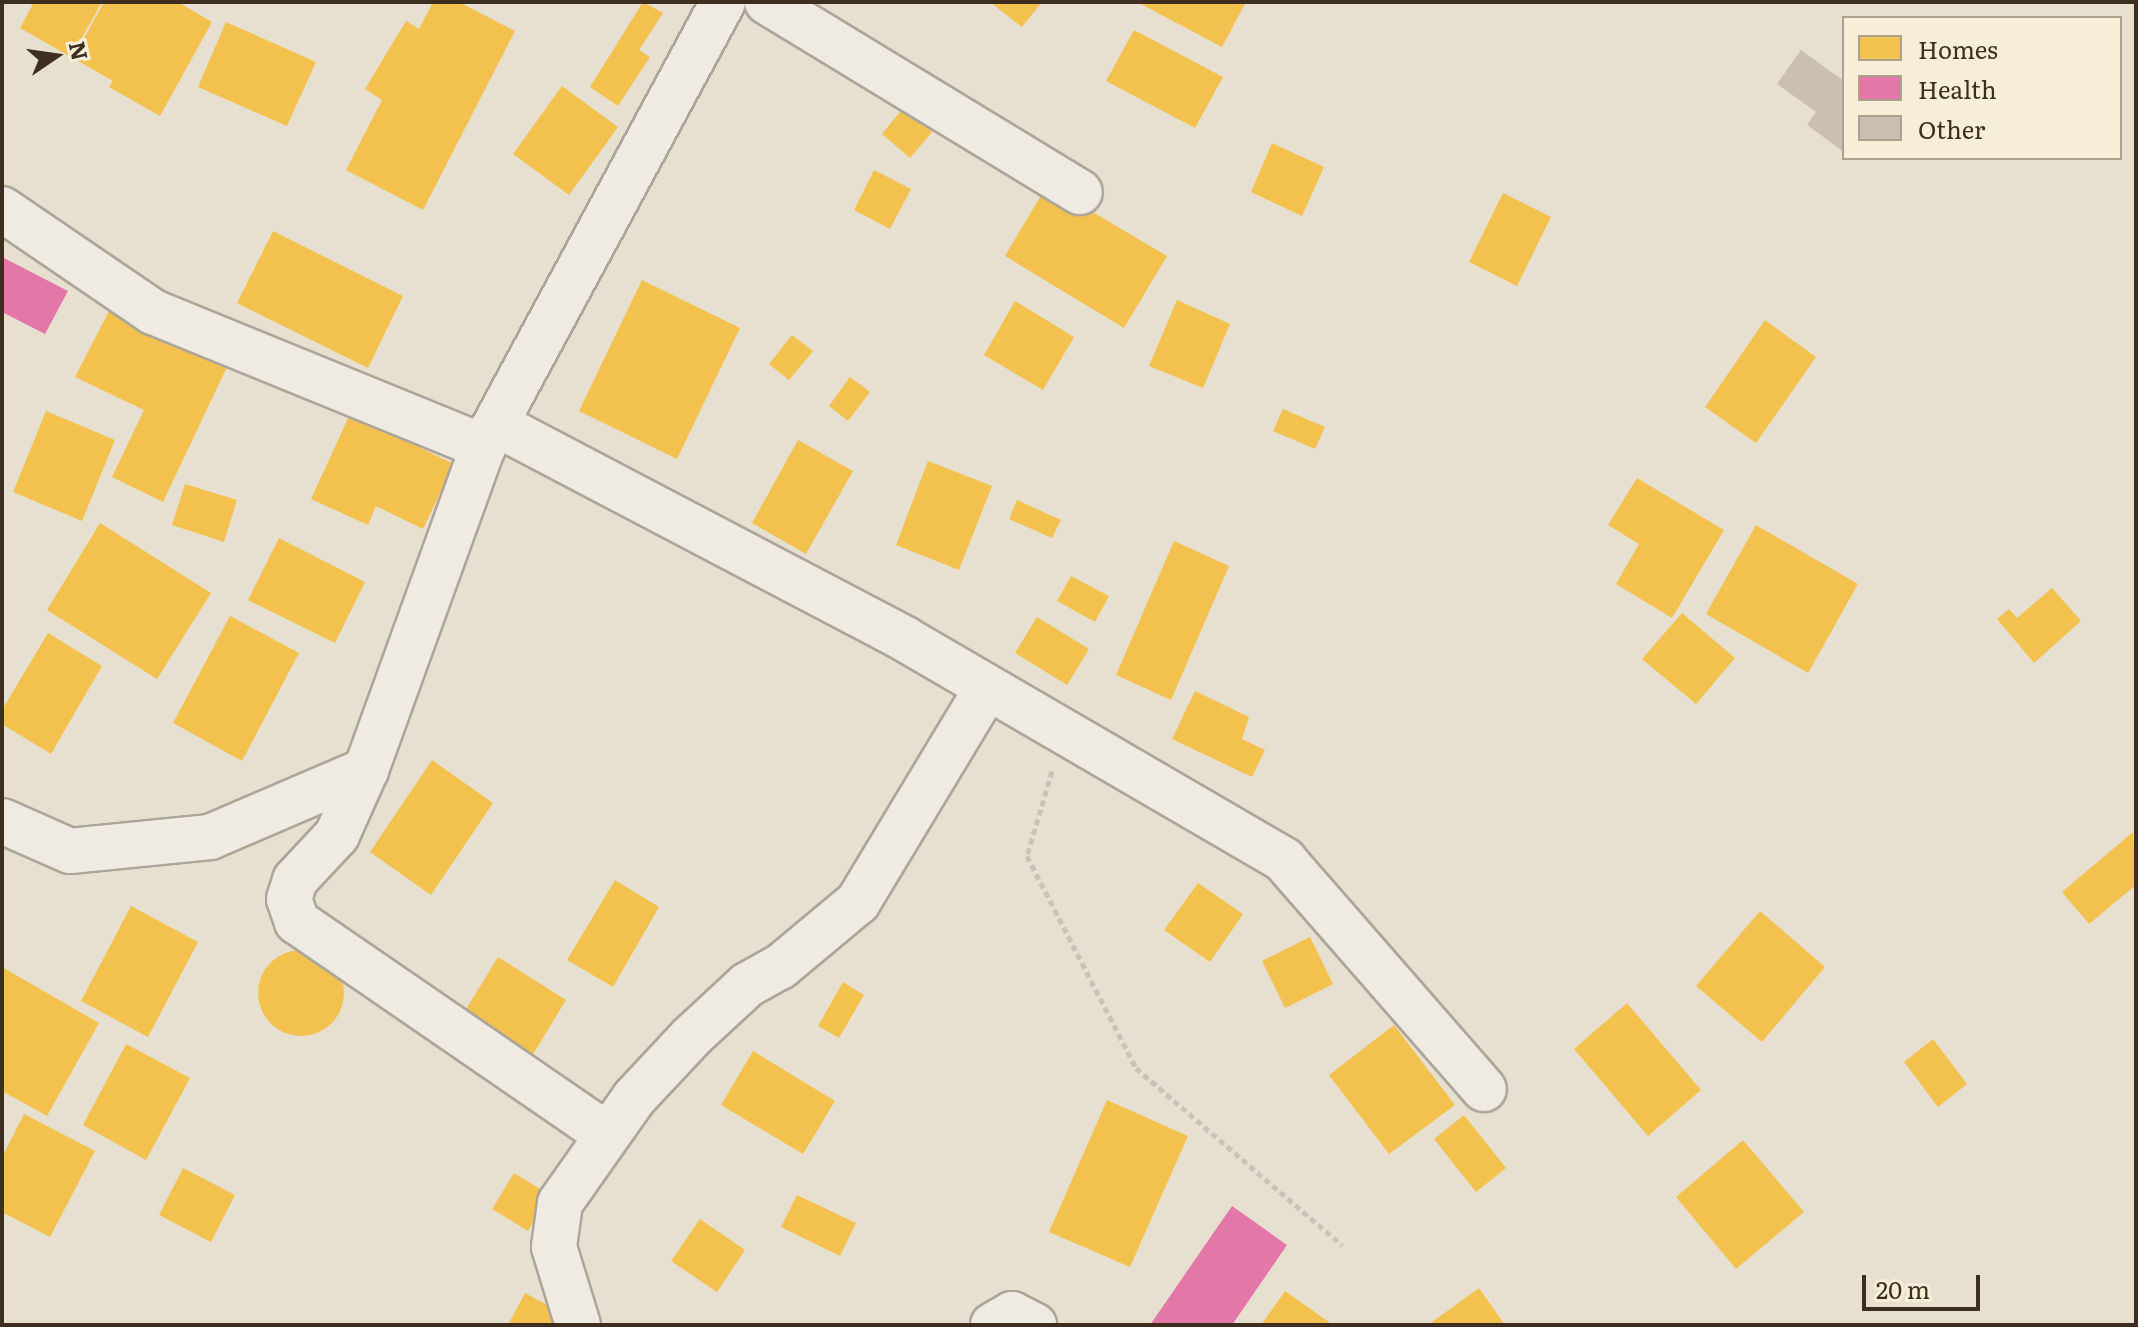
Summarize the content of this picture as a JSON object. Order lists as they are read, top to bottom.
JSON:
{
  "legend": ["Homes", "Health", "Other"],
  "scale_bar": "20 m",
  "north": "right"
}
